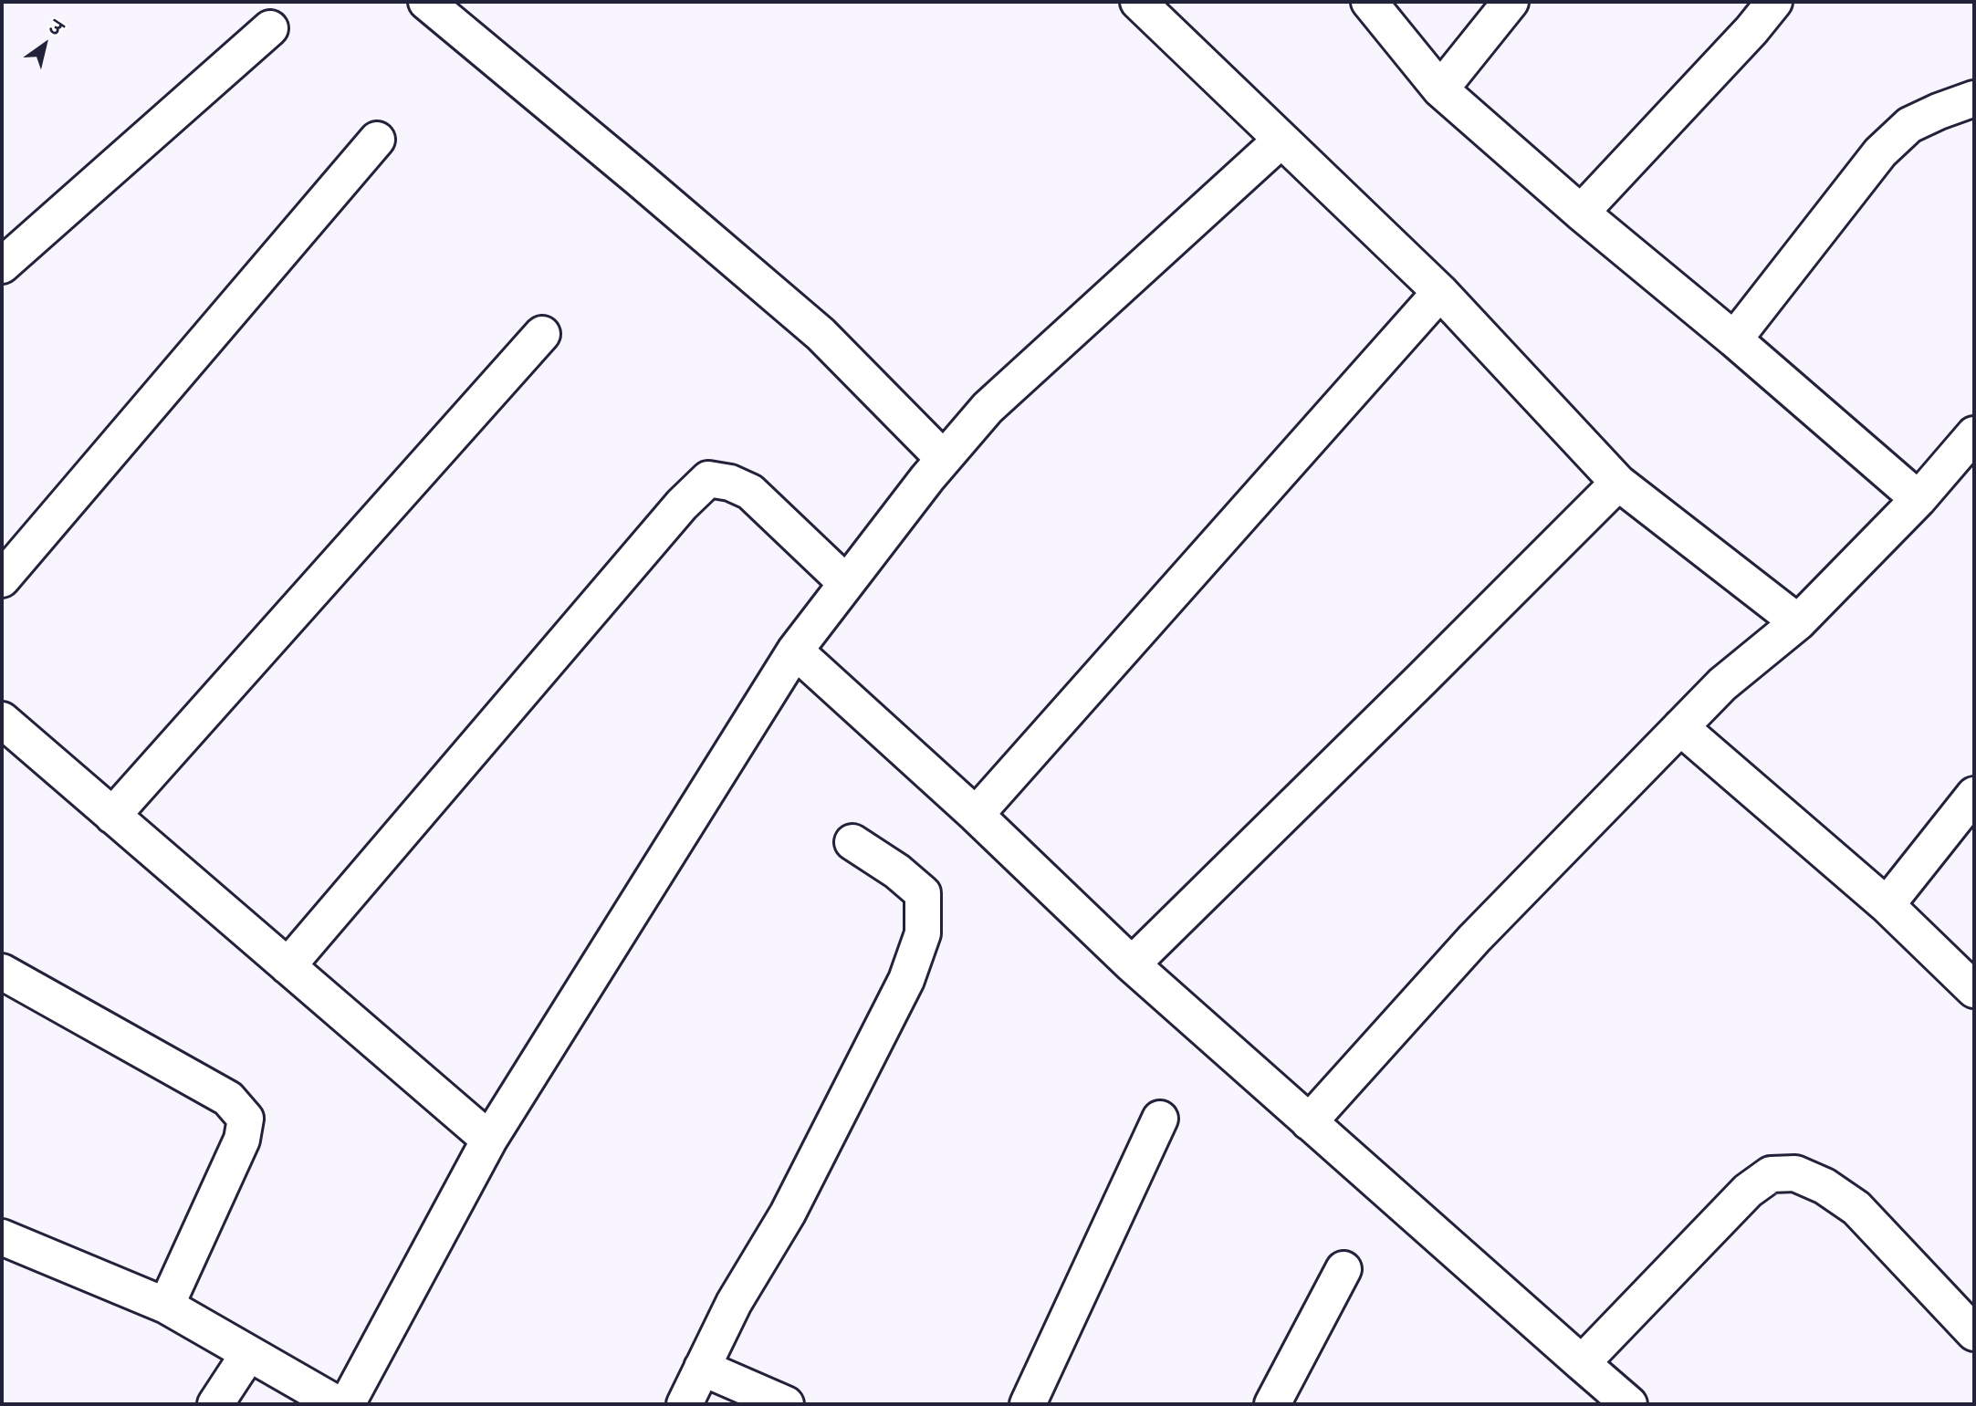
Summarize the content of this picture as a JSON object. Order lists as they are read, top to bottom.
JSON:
{
  "north": "top right"
}
